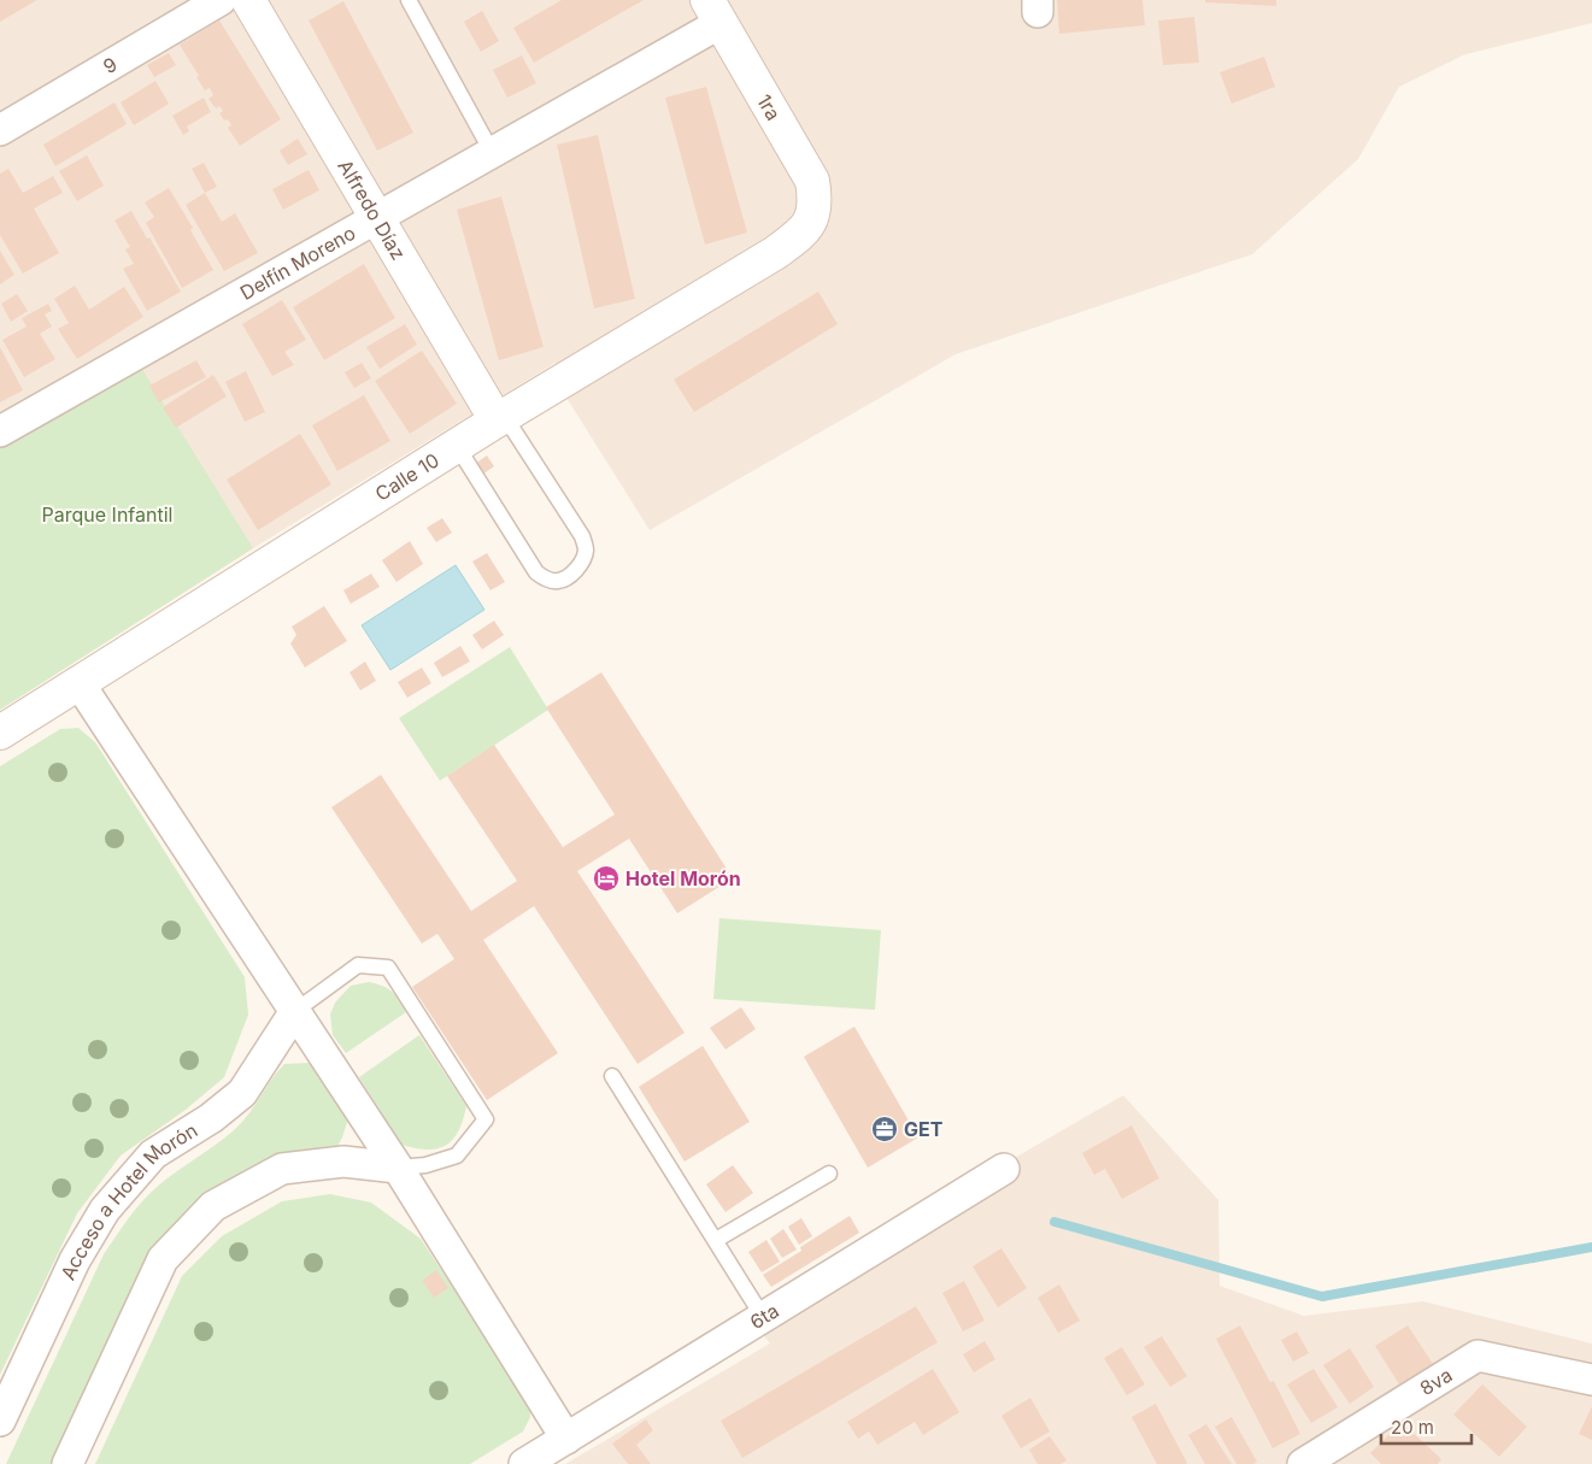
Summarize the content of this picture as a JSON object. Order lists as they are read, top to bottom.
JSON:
{
  "streets": {
    "street": [
      "9",
      "1ra",
      "Alfredo Díaz",
      "Delfín Moreno",
      "Calle 10",
      "Acceso a Hotel Morón",
      "6ta",
      "8va"
    ]
  },
  "crossings": [
    ["1ra", "Delfín Moreno"],
    ["1ra", "Calle 10"],
    ["Alfredo Díaz", "Delfín Moreno"],
    ["Alfredo Díaz", "Calle 10"]
  ],
  "parks": ["Parque Infantil"],
  "places": {
    "hotel": ["Hotel Morón"],
    "office": ["GET"]
  },
  "scale_bar": "20 m"
}
